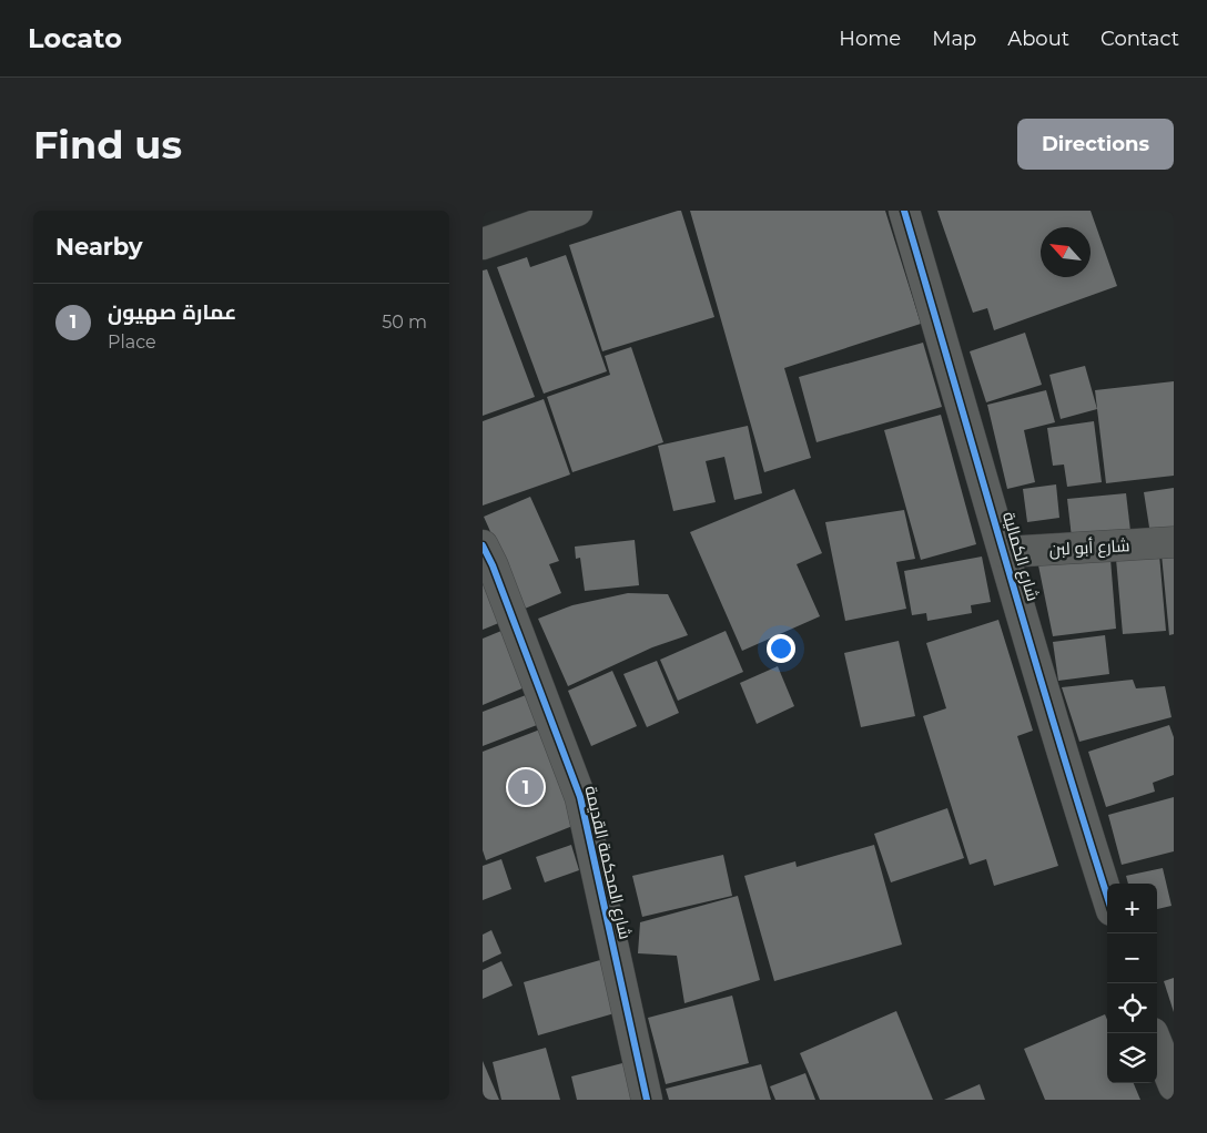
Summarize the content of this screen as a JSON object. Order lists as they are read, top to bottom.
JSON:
{
  "streets": {
    "street": ["شارع أبو لبن", "شارع الكمالية", "شارع المحكمة القديمة"]
  },
  "crossings": [
    ["شارع أبو لبن", "شارع الكمالية"]
  ],
  "north": "top left",
  "page": {
    "header": "Locato",
    "nav": [
      "Home",
      "Map",
      "About",
      "Contact"
    ],
    "buttons": "Directions",
    "title": "Find us",
    "heading": "Nearby",
    "list": [
      {
        "mark": "1",
        "name": "عمارة صهيون",
        "note": "Place",
        "value": "50 m"
      }
    ],
    "pins": "1",
    "map_buttons": ["+", "−"]
  }
}
